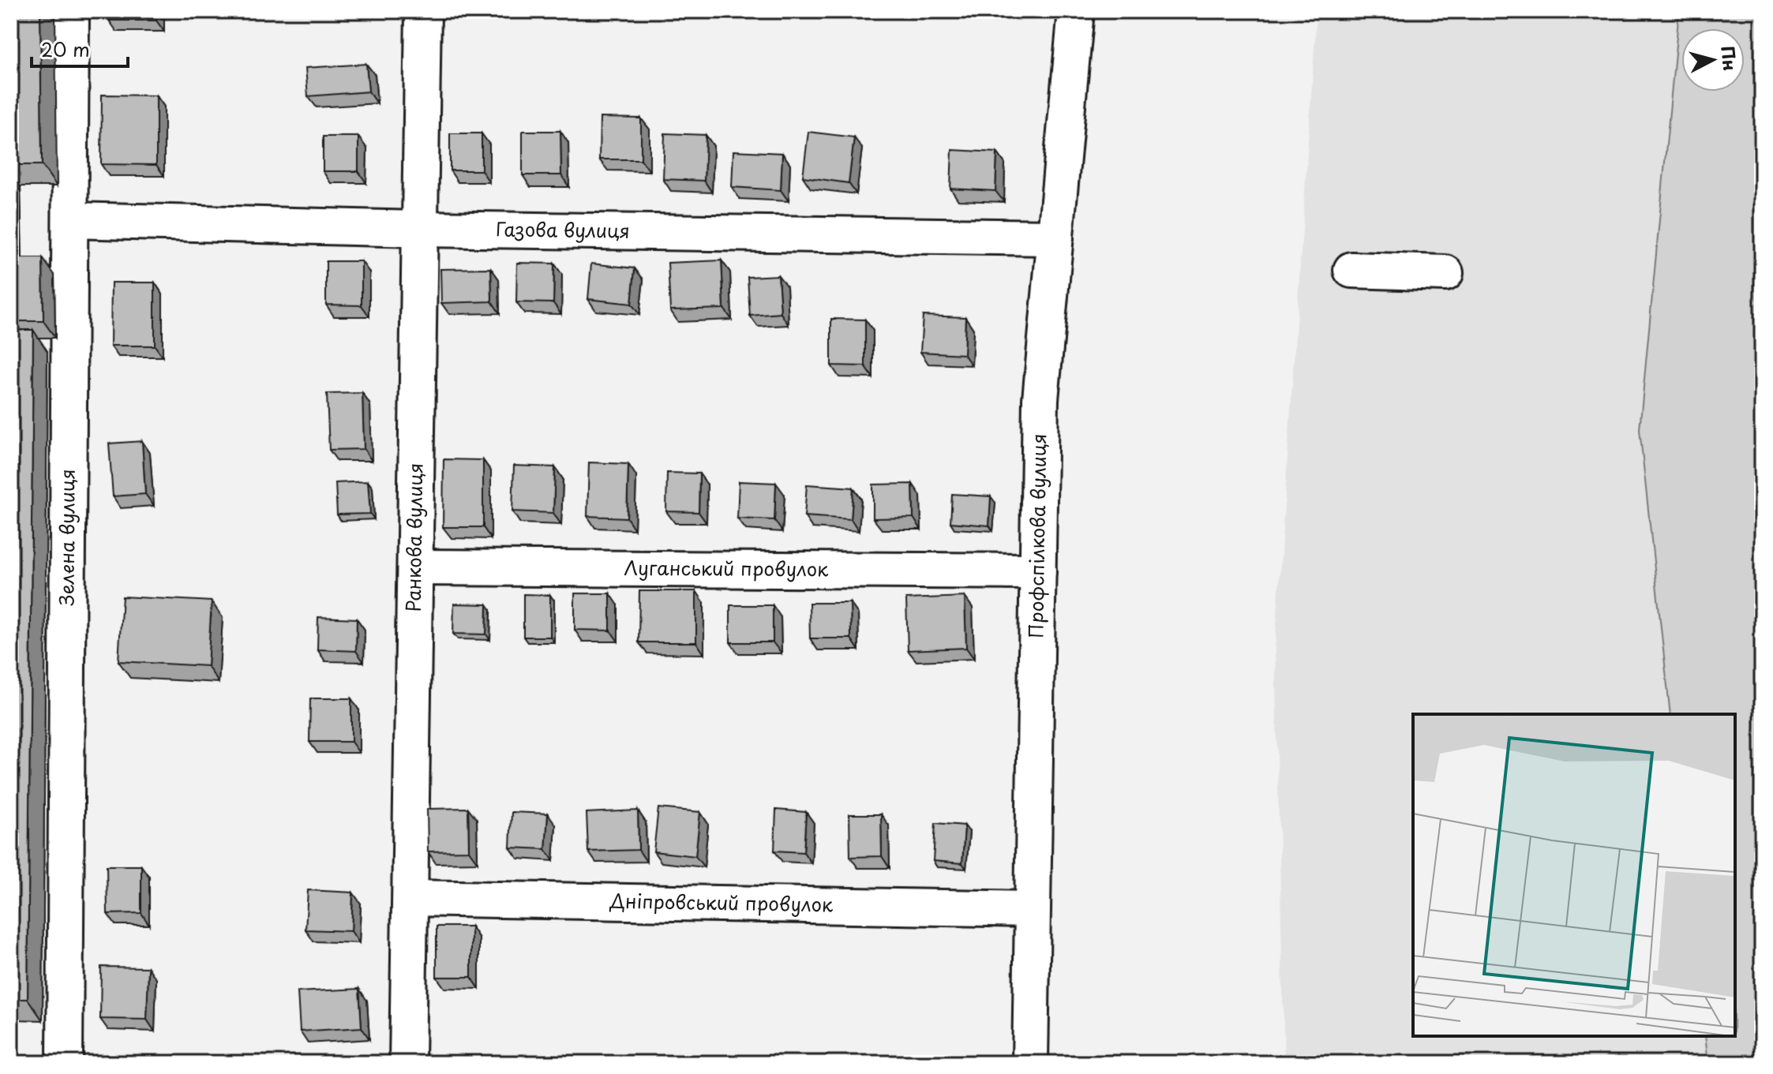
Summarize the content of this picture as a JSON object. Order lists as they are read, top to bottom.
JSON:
{
  "streets": {
    "street": [
      "Газова вулиця",
      "Профспілкова вулиця",
      "Зелена вулиця",
      "Ранкова вулиця",
      "Луганський провулок",
      "Дніпровський провулок"
    ]
  },
  "crossings": [
    ["Газова вулиця", "Профспілкова вулиця"],
    ["Газова вулиця", "Зелена вулиця"],
    ["Газова вулиця", "Ранкова вулиця"],
    ["Профспілкова вулиця", "Луганський провулок"],
    ["Профспілкова вулиця", "Дніпровський провулок"],
    ["Ранкова вулиця", "Луганський провулок"],
    ["Ранкова вулиця", "Дніпровський провулок"]
  ],
  "scale_bar": "20 m",
  "north": "right"
}
